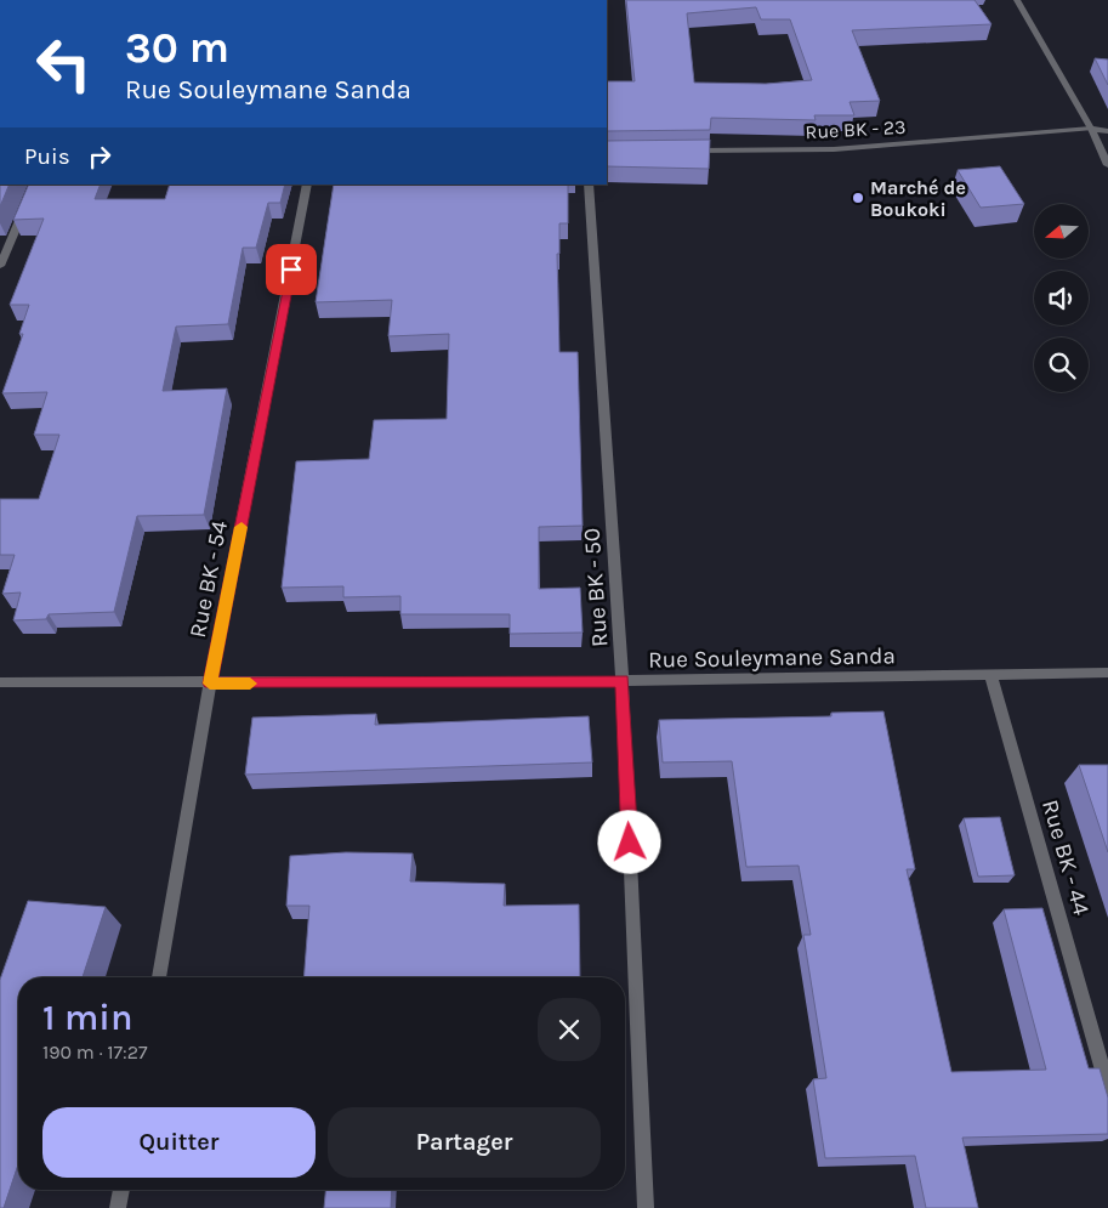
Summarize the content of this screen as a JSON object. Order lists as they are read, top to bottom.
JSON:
{
  "streets": {
    "street": [
      "Rue BK - 23",
      "Rue BK - 54",
      "Rue BK - 50",
      "Rue Souleymane Sanda",
      "Rue BK - 44"
    ]
  },
  "crossings": [
    ["Rue BK - 54", "Rue Souleymane Sanda"],
    ["Rue BK - 50", "Rue Souleymane Sanda"],
    ["Rue Souleymane Sanda", "Rue BK - 44"]
  ],
  "places": ["Marché de Boukoki"],
  "north": "left",
  "page": {
    "turn": ["30 m", "Rue Souleymane Sanda"],
    "then": "Puis",
    "heading": ["1 min", "190 m · 17:27"],
    "buttons": ["Quitter", "Partager"]
  }
}
